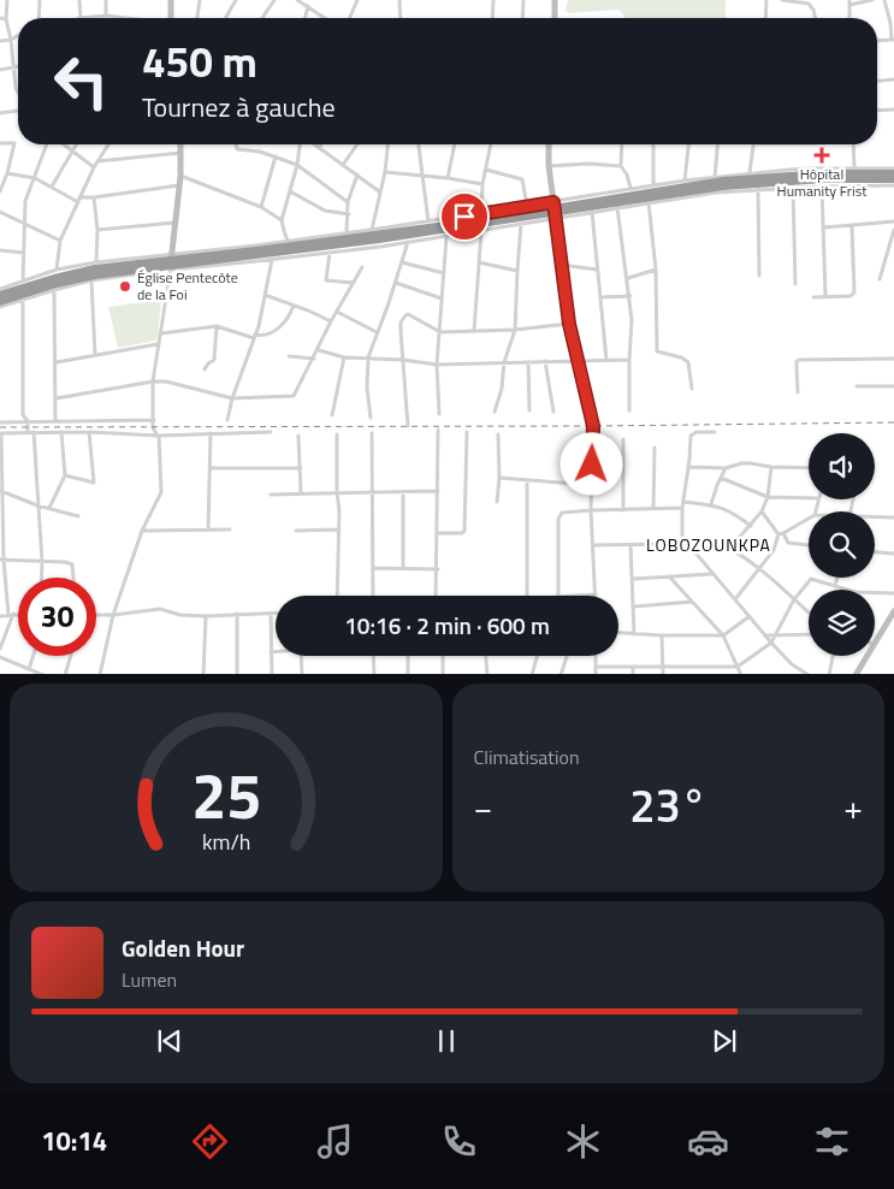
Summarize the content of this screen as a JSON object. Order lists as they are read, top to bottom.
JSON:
{
  "districts": ["LOBOZOUNKPA"],
  "places": {
    "health": ["Hôpital Humanity Frist"],
    "other": ["Église Pentecôte de la Foi"]
  },
  "page": {
    "turn": ["450 m", "Tournez à gauche"],
    "limit": "30",
    "trip": "10:16 · 2 min · 600 m",
    "tile": "Climatisation",
    "heat": ["−", "23°", "+"],
    "song": ["Golden Hour", "Lumen"],
    "tabs": "10:14",
    "gauge": ["25", "km/h"]
  }
}
